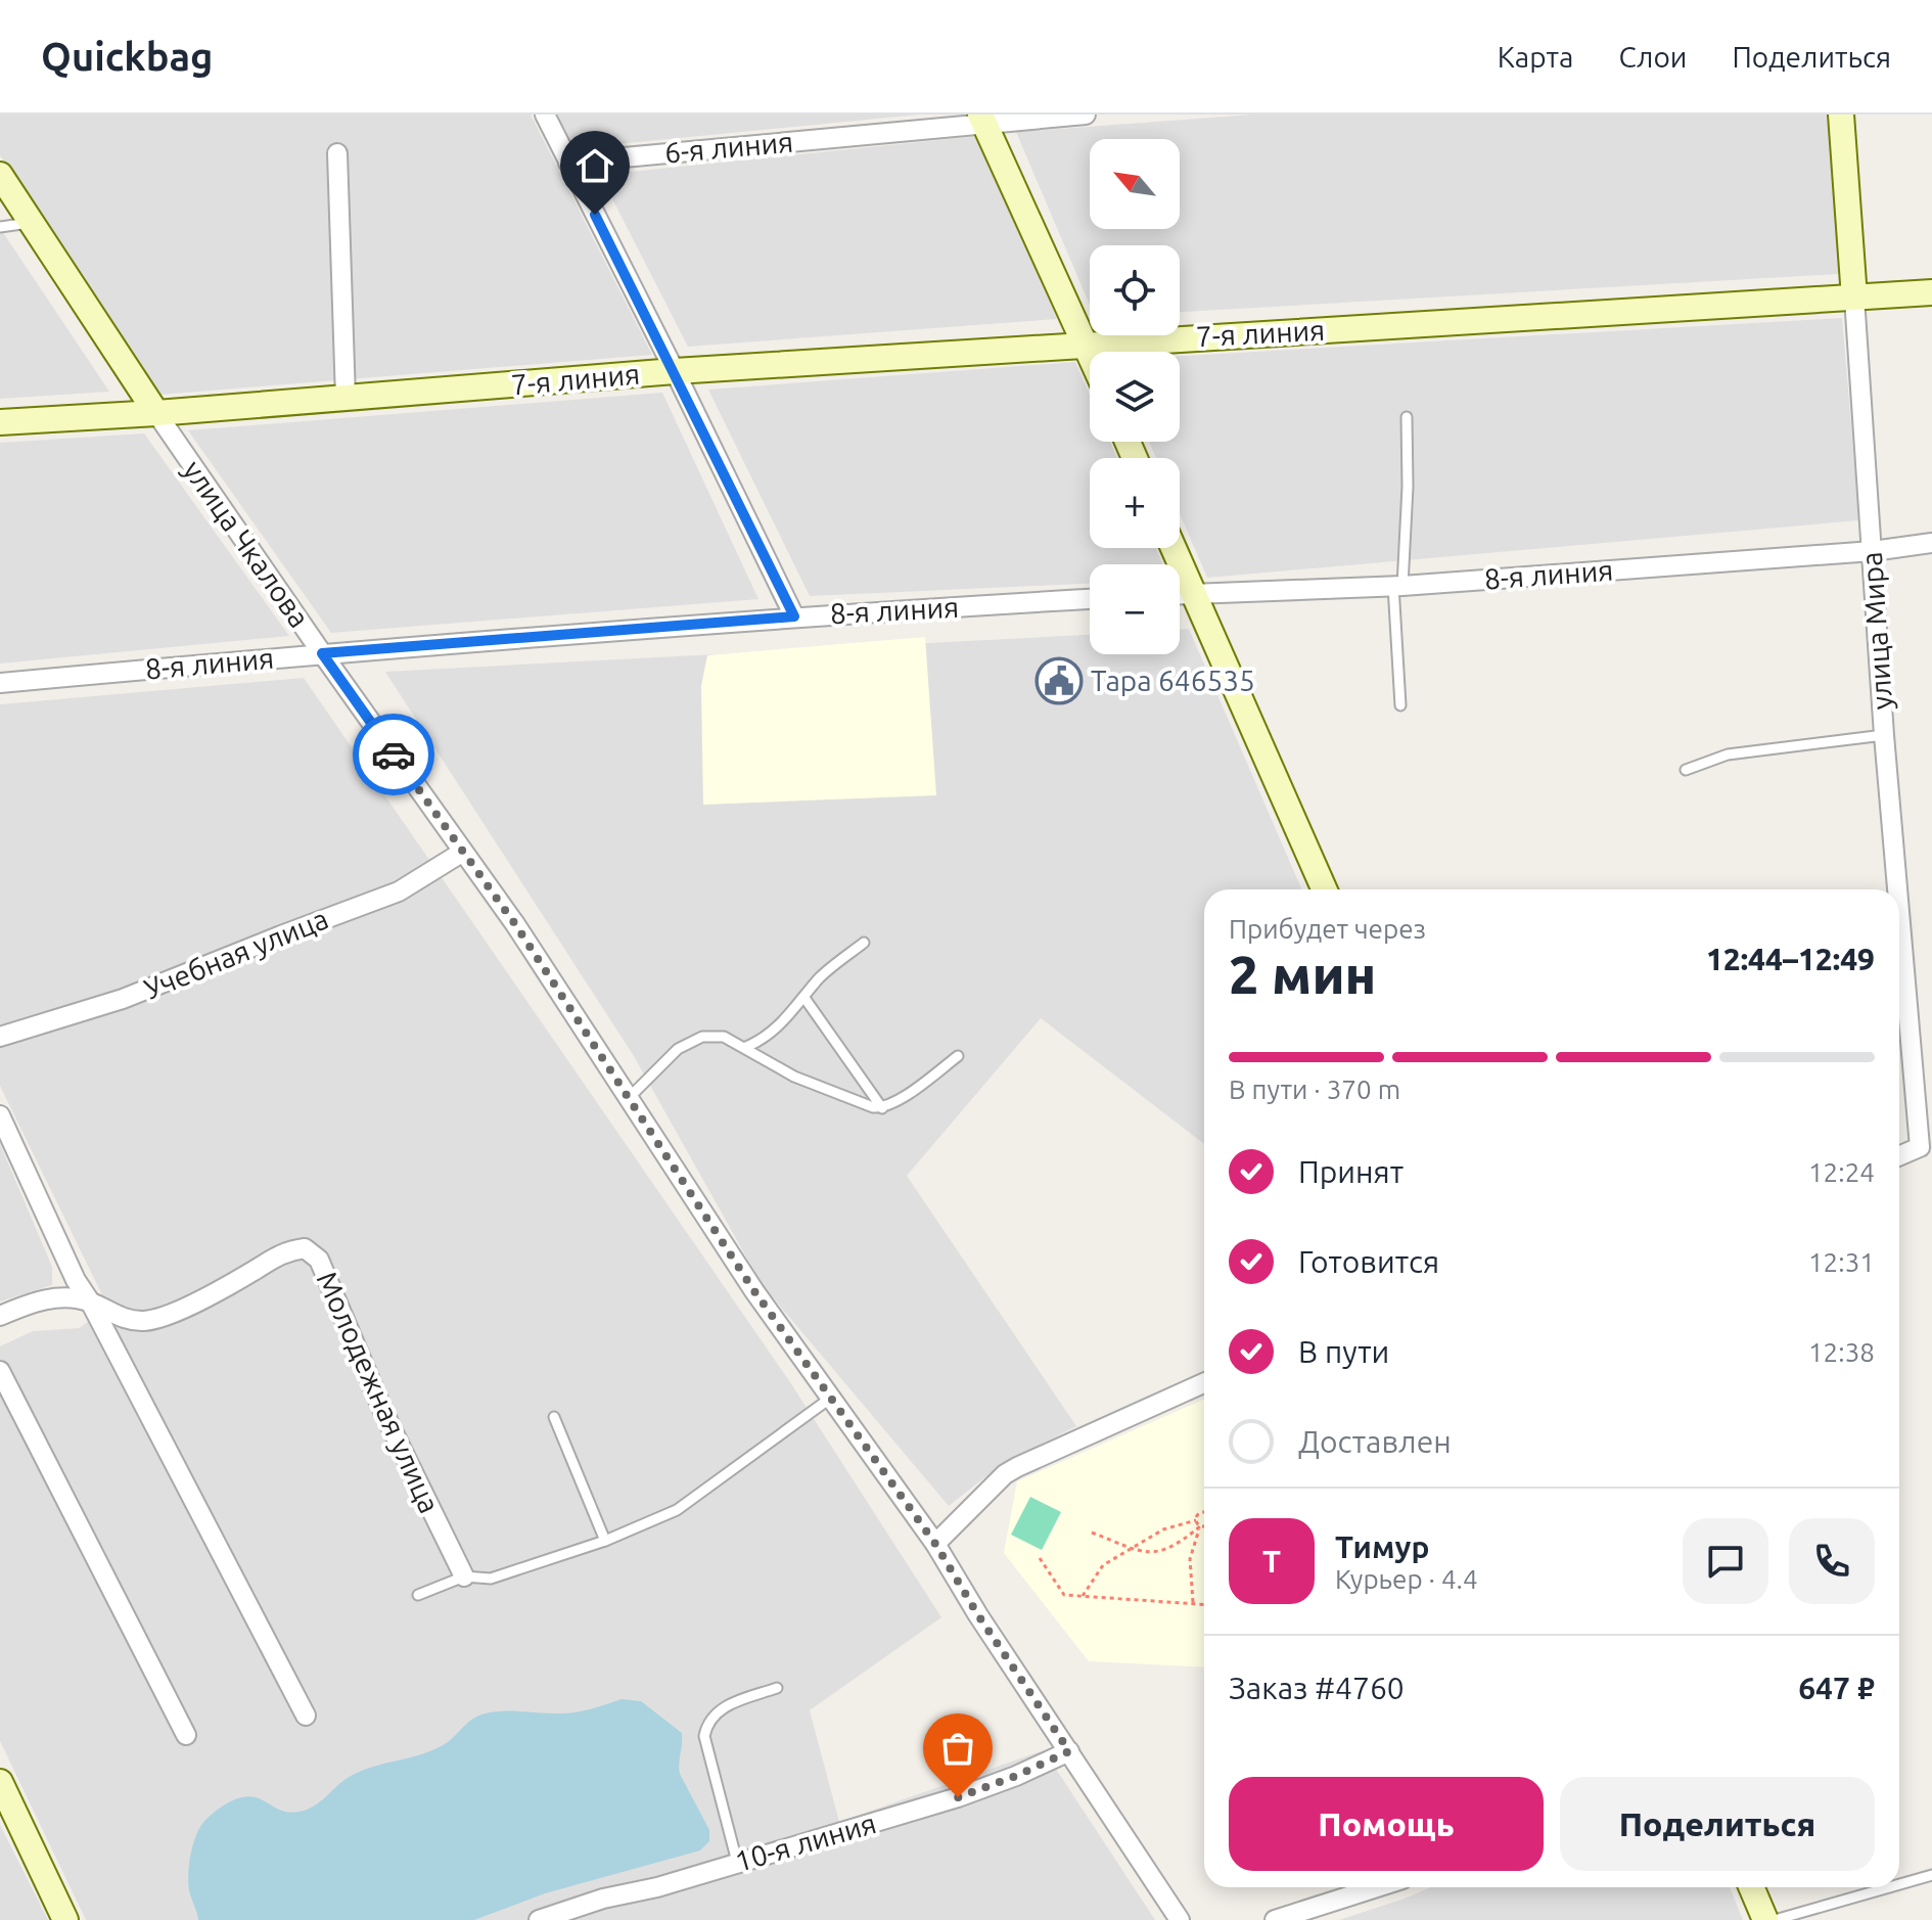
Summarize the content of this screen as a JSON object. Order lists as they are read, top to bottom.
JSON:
{
  "streets": {
    "main road": ["7-я линия", "улица Чкалова", "улица Мира"],
    "street": [
      "6-я линия",
      "8-я линия",
      "Учебная улица",
      "Молодежная улица",
      "10-я линия"
    ]
  },
  "crossings": [
    ["7-я линия", "улица Чкалова"],
    ["7-я линия", "улица Мира"],
    ["улица Чкалова", "8-я линия"],
    ["улица Чкалова", "Учебная улица"],
    ["улица Чкалова", "10-я линия"],
    ["8-я линия", "улица Мира"]
  ],
  "places": {
    "public building": ["Тара 646535"]
  },
  "north": "top left",
  "page": {
    "header": "Quickbag",
    "nav": ["Карта", "Слои", "Поделиться"],
    "map_buttons": ["+", "−"],
    "heading": ["2 мин", "Прибудет через", "12:44–12:49"],
    "panel": [
      "Тимур",
      "Курьер · 4.4",
      "Заказ #4760",
      "647 ₽"
    ],
    "bar": "В пути · 370 m",
    "list": [
      ["Принят", "12:24"],
      ["Готовится", "12:31"],
      ["В пути", "12:38"],
      "Доставлен"
    ],
    "round": "Т",
    "buttons": ["Помощь", "Поделиться"]
  }
}
